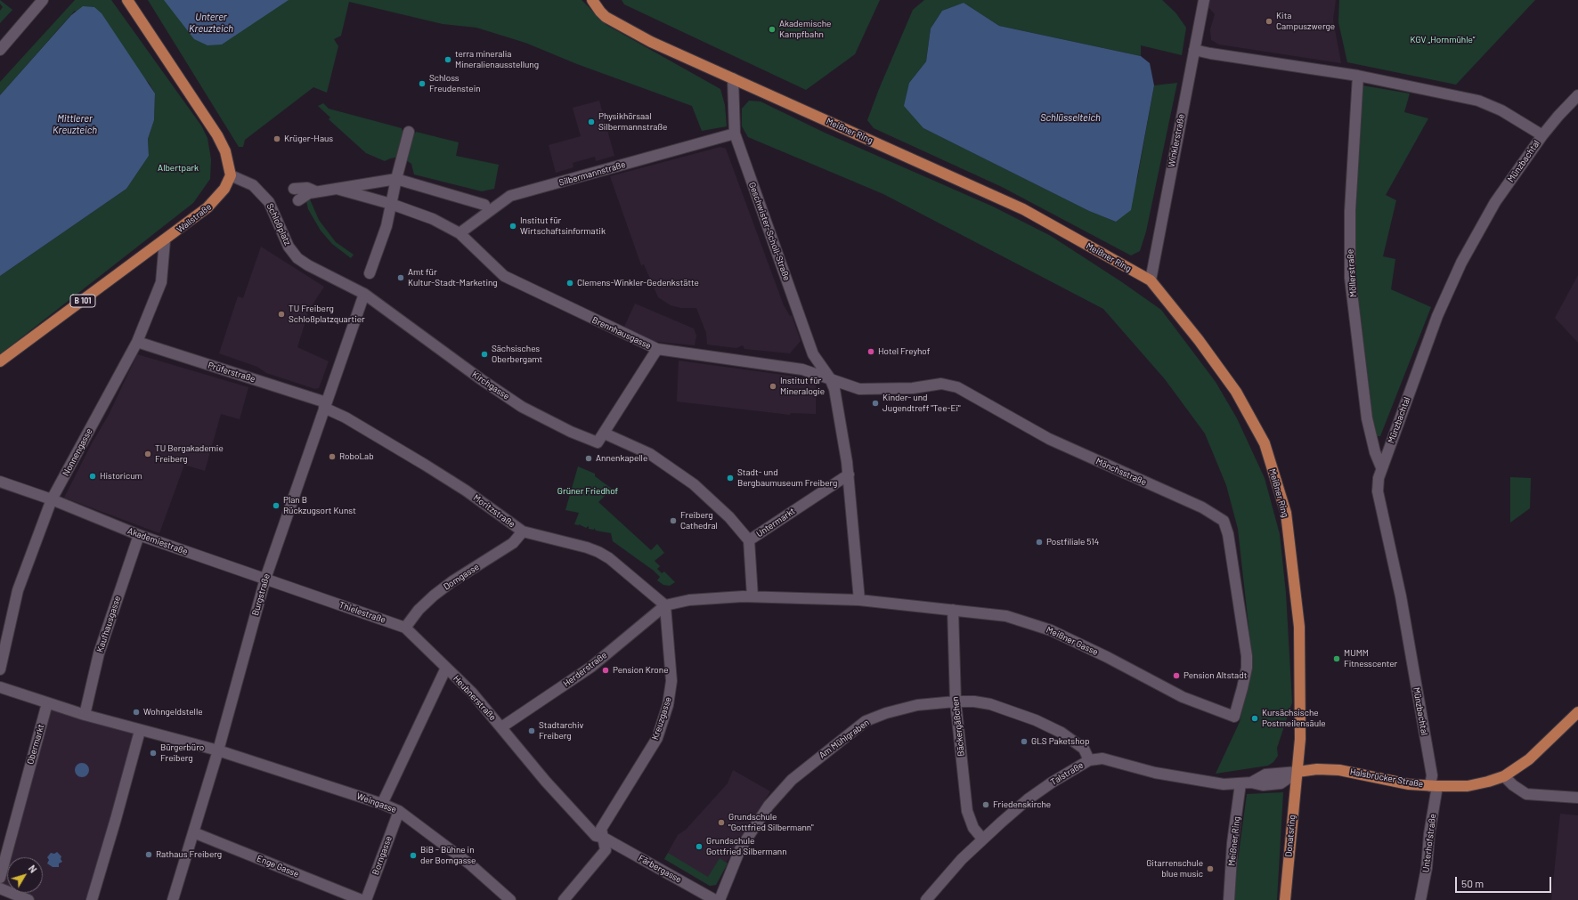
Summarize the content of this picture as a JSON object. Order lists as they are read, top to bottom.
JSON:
{
  "streets": {
    "main road": [
      "Meißner Ring",
      "Wallstraße",
      "B 101",
      "Halsbrücker Straße",
      "Donatsring"
    ],
    "street": [
      "Winklerstraße",
      "Münzbachtal",
      "Silbermannstraße",
      "Schloßplatz",
      "Geschwister-Scholl-Straße",
      "Möllerstraße",
      "Brennhausgasse",
      "Prüferstraße",
      "Kirchgasse",
      "Nonnengasse",
      "Mönchsstraße",
      "Moritzstraße",
      "Untermarkt",
      "Akademiestraße",
      "Domgasse",
      "Burgstraße",
      "Thielestraße",
      "Kaufhausgasse",
      "Meißner Gasse",
      "Herderstraße",
      "Heubnerstraße",
      "Kreuzgasse",
      "Bäckergäßchen",
      "Am Mühlgraben",
      "Obermarkt",
      "Talstraße",
      "Weingasse",
      "Unterhofstraße",
      "Borngasse",
      "Enge Gasse",
      "Färbergasse"
    ]
  },
  "crossings": [
    ["Meißner Ring", "Winklerstraße"],
    ["Meißner Ring", "Geschwister-Scholl-Straße"],
    ["Meißner Ring", "Talstraße"],
    ["Meißner Ring", "Halsbrücker Straße"],
    ["Meißner Ring", "Donatsring"],
    ["Münzbachtal", "Möllerstraße"],
    ["Münzbachtal", "Halsbrücker Straße"],
    ["Münzbachtal", "Unterhofstraße"],
    ["Silbermannstraße", "Geschwister-Scholl-Straße"],
    ["Silbermannstraße", "Brennhausgasse"],
    ["Wallstraße", "Schloßplatz"],
    ["Wallstraße", "Nonnengasse"],
    ["Schloßplatz", "Kirchgasse"],
    ["Schloßplatz", "Burgstraße"],
    ["Geschwister-Scholl-Straße", "Brennhausgasse"],
    ["Geschwister-Scholl-Straße", "Mönchsstraße"],
    ["Brennhausgasse", "Mönchsstraße"],
    ["Prüferstraße", "Nonnengasse"],
    ["Prüferstraße", "Moritzstraße"],
    ["Prüferstraße", "Burgstraße"],
    ["Kirchgasse", "Burgstraße"],
    ["Nonnengasse", "Akademiestraße"],
    ["Mönchsstraße", "Meißner Gasse"],
    ["Moritzstraße", "Domgasse"],
    ["Moritzstraße", "Burgstraße"],
    ["Moritzstraße", "Herderstraße"],
    ["Moritzstraße", "Kreuzgasse"],
    ["Akademiestraße", "Burgstraße"],
    ["Akademiestraße", "Thielestraße"],
    ["Akademiestraße", "Kaufhausgasse"],
    ["Domgasse", "Thielestraße"],
    ["Burgstraße", "Thielestraße"],
    ["Burgstraße", "Weingasse"],
    ["Burgstraße", "Enge Gasse"],
    ["Thielestraße", "Heubnerstraße"],
    ["Meißner Gasse", "Bäckergäßchen"],
    ["Herderstraße", "Heubnerstraße"],
    ["Herderstraße", "Kreuzgasse"],
    ["Heubnerstraße", "Kreuzgasse"],
    ["Heubnerstraße", "Weingasse"],
    ["Heubnerstraße", "Färbergasse"],
    ["Kreuzgasse", "Färbergasse"],
    ["Bäckergäßchen", "Am Mühlgraben"],
    ["Bäckergäßchen", "Talstraße"],
    ["Am Mühlgraben", "Talstraße"],
    ["Talstraße", "Halsbrücker Straße"],
    ["Talstraße", "Donatsring"],
    ["Halsbrücker Straße", "Donatsring"],
    ["Halsbrücker Straße", "Unterhofstraße"],
    ["Weingasse", "Borngasse"]
  ],
  "water": ["Unterer Kreuzteich", "Schlüsselteich", "Mittlerer Kreuzteich"],
  "parks": ["KGV „Hornmühle“", "Albertpark", "Grüner Friedhof"],
  "places": [
    "Kita Campuszwerge",
    "Akademische Kampfbahn",
    "terra mineralia Mineralienausstellung",
    "Schloss Freudenstein",
    "Physikhörsaal Silbermannstraße",
    "Krüger-Haus",
    "Institut für Wirtschaftsinformatik",
    "Amt für Kultur-Stadt-Marketing",
    "Clemens-Winkler-Gedenkstätte",
    "TU Freiberg Schloßplatzquartier",
    "Hotel Freyhof",
    "Sächsisches Oberbergamt",
    "Institut für Mineralogie",
    "Kinder- und Jugendtreff \"Tee-Ei\"",
    "TU Bergakademie Freiberg",
    "RoboLab",
    "Annenkapelle",
    "Historicum",
    "Stadt- und Bergbaumuseum Freiberg",
    "Plan B Rückzugsort Kunst",
    "Freiberg Cathedral",
    "Postfiliale 514",
    "MUMM Fitnesscenter",
    "Pension Krone",
    "Pension Altstadt",
    "Wohngeldstelle",
    "Kursächsische Postmeilensäule",
    "Stadtarchiv Freiberg",
    "GLS Paketshop",
    "Bürgerbüro Freiberg",
    "Friedenskirche",
    "Grundschule \"Gottfried Silbermann\"",
    "Grundschule Gottfried Silbermann",
    "Rathaus Freiberg",
    "BiB - Bühne in der Borngasse",
    "Gitarrenschule blue music"
  ],
  "scale_bar": "50 m",
  "north": "top right"
}
